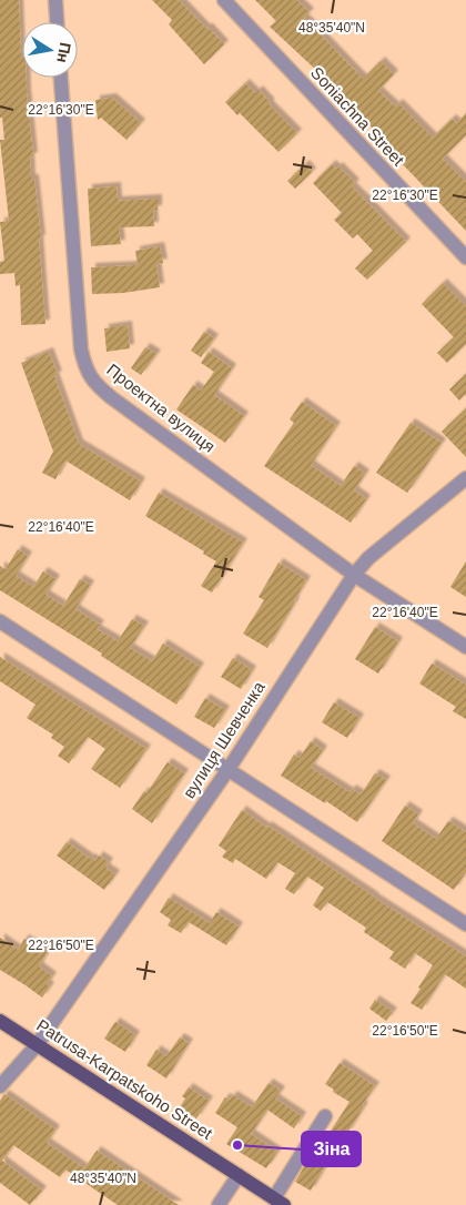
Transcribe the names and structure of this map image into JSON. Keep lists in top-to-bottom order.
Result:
{
  "streets": {
    "main road": ["Patrusa-Karpatskoho Street"],
    "street": ["Soniachna Street", "Проектна вулиця", "вулиця Шевченка"]
  },
  "crossings": [
    ["Проектна вулиця", "вулиця Шевченка"],
    ["вулиця Шевченка", "Patrusa-Karpatskoho Street"]
  ],
  "places": ["Зіна"],
  "north": "right",
  "coordinates": [
    "48°35'40\"N",
    "22°16'30\"E",
    "22°16'40\"E",
    "22°16'50\"E"
  ]
}
